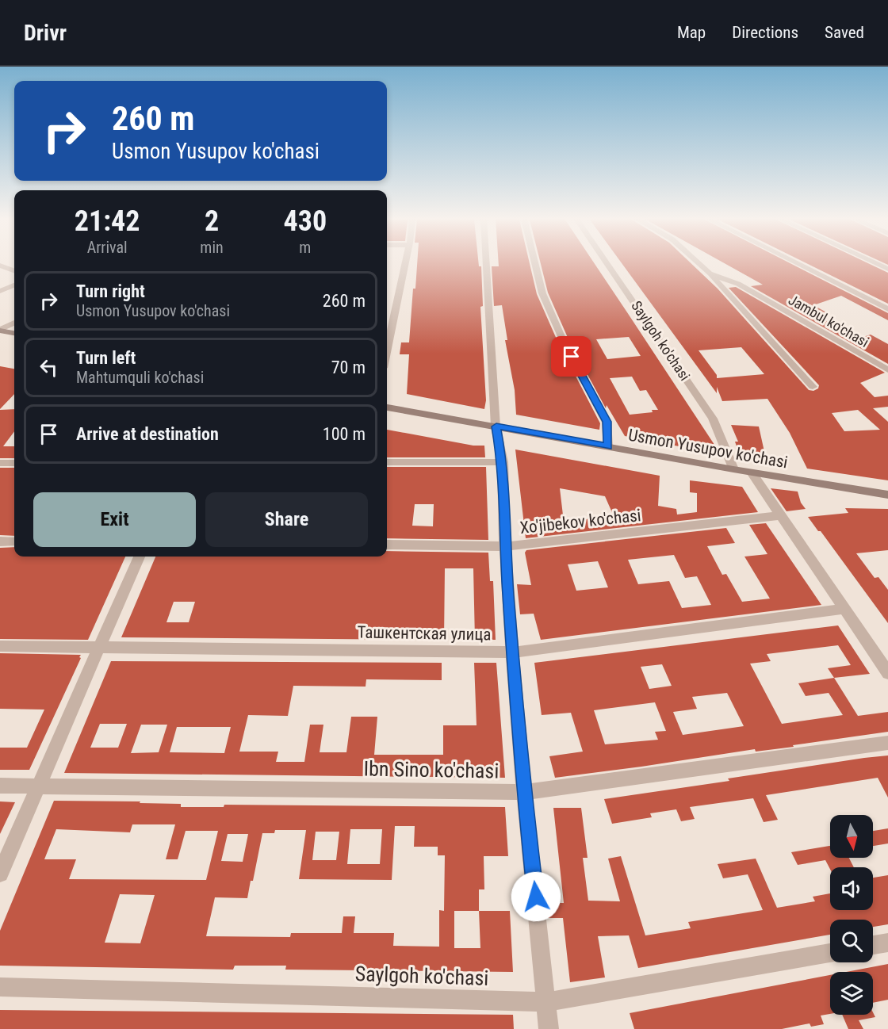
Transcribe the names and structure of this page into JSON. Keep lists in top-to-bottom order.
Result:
{
  "streets": {
    "main road": ["Usmon Yusupov ko'chasi"],
    "street": [
      "Jambul ko'chasi",
      "Saylgoh ko'chasi",
      "Xo'jibekov ko'chasi",
      "Ташкентская улица",
      "Ibn Sino ko'chasi"
    ]
  },
  "crossings": [
    ["Saylgoh ko'chasi", "Usmon Yusupov ko'chasi"]
  ],
  "north": "bottom",
  "page": {
    "header": "Drivr",
    "nav": ["Map", "Directions", "Saved"],
    "turn": ["260 m", "Usmon Yusupov ko'chasi"],
    "eta": [
      "21:42",
      "Arrival",
      "2",
      "min",
      "430",
      "m"
    ],
    "list": [
      {
        "name": "Turn right",
        "note": "Usmon Yusupov ko'chasi",
        "value": "260 m"
      },
      {
        "name": "Turn left",
        "note": "Mahtumquli ko'chasi",
        "value": "70 m"
      },
      {
        "name": "Arrive at destination",
        "value": "100 m"
      }
    ],
    "buttons": ["Exit", "Share"]
  }
}
